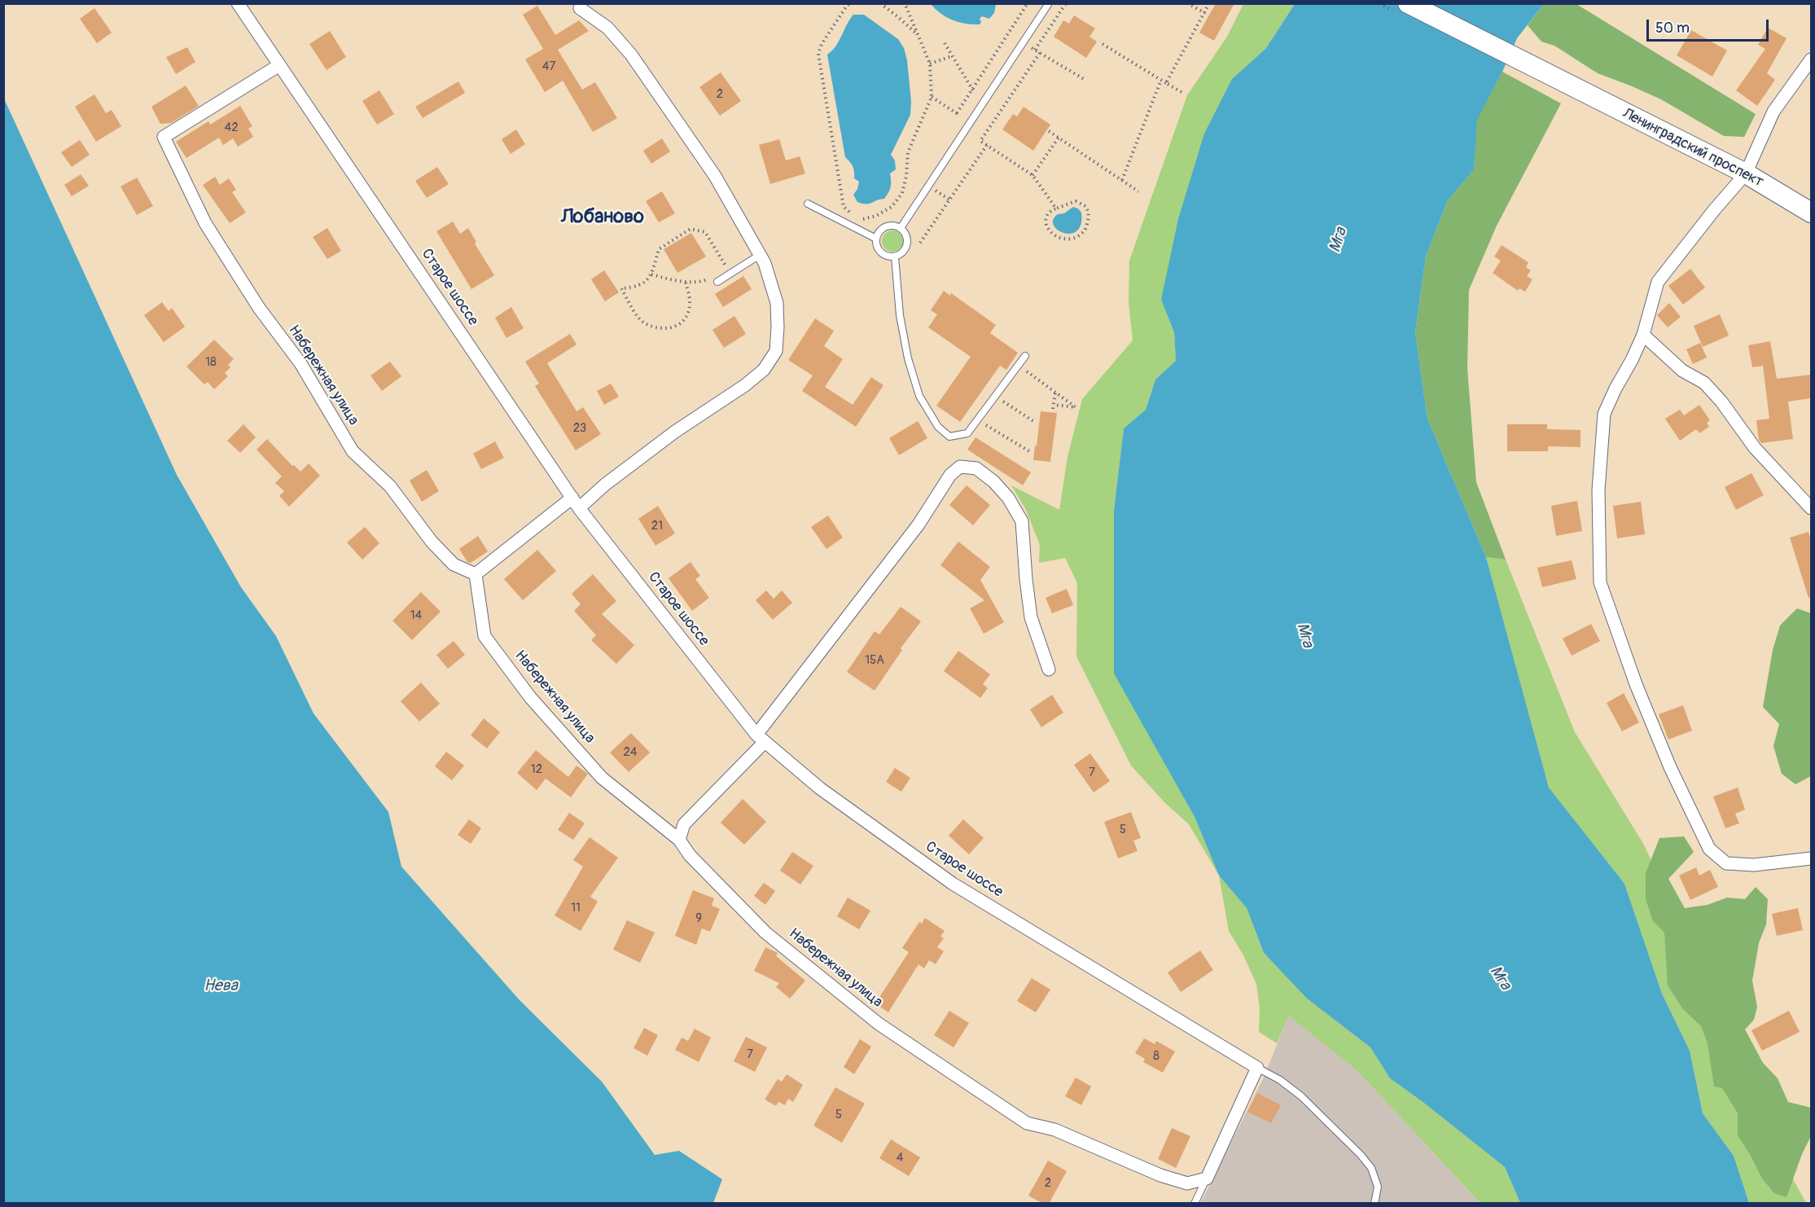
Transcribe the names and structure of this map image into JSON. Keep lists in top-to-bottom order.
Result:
{
  "streets": {
    "main road": ["Ленинградский проспект"],
    "street": ["Старое шоссе", "Набережная улица"]
  },
  "crossings": [
    ["Старое шоссе", "Набережная улица"]
  ],
  "districts": ["Лобаново"],
  "water": ["Мга", "Нева"],
  "house_numbers": [
    "47",
    "2",
    "42",
    "18",
    "23",
    "21",
    "14",
    "15А",
    "24",
    "12",
    "7",
    "5",
    "11",
    "9",
    "7",
    "8",
    "5",
    "4",
    "2"
  ],
  "scale_bar": "50 m"
}
